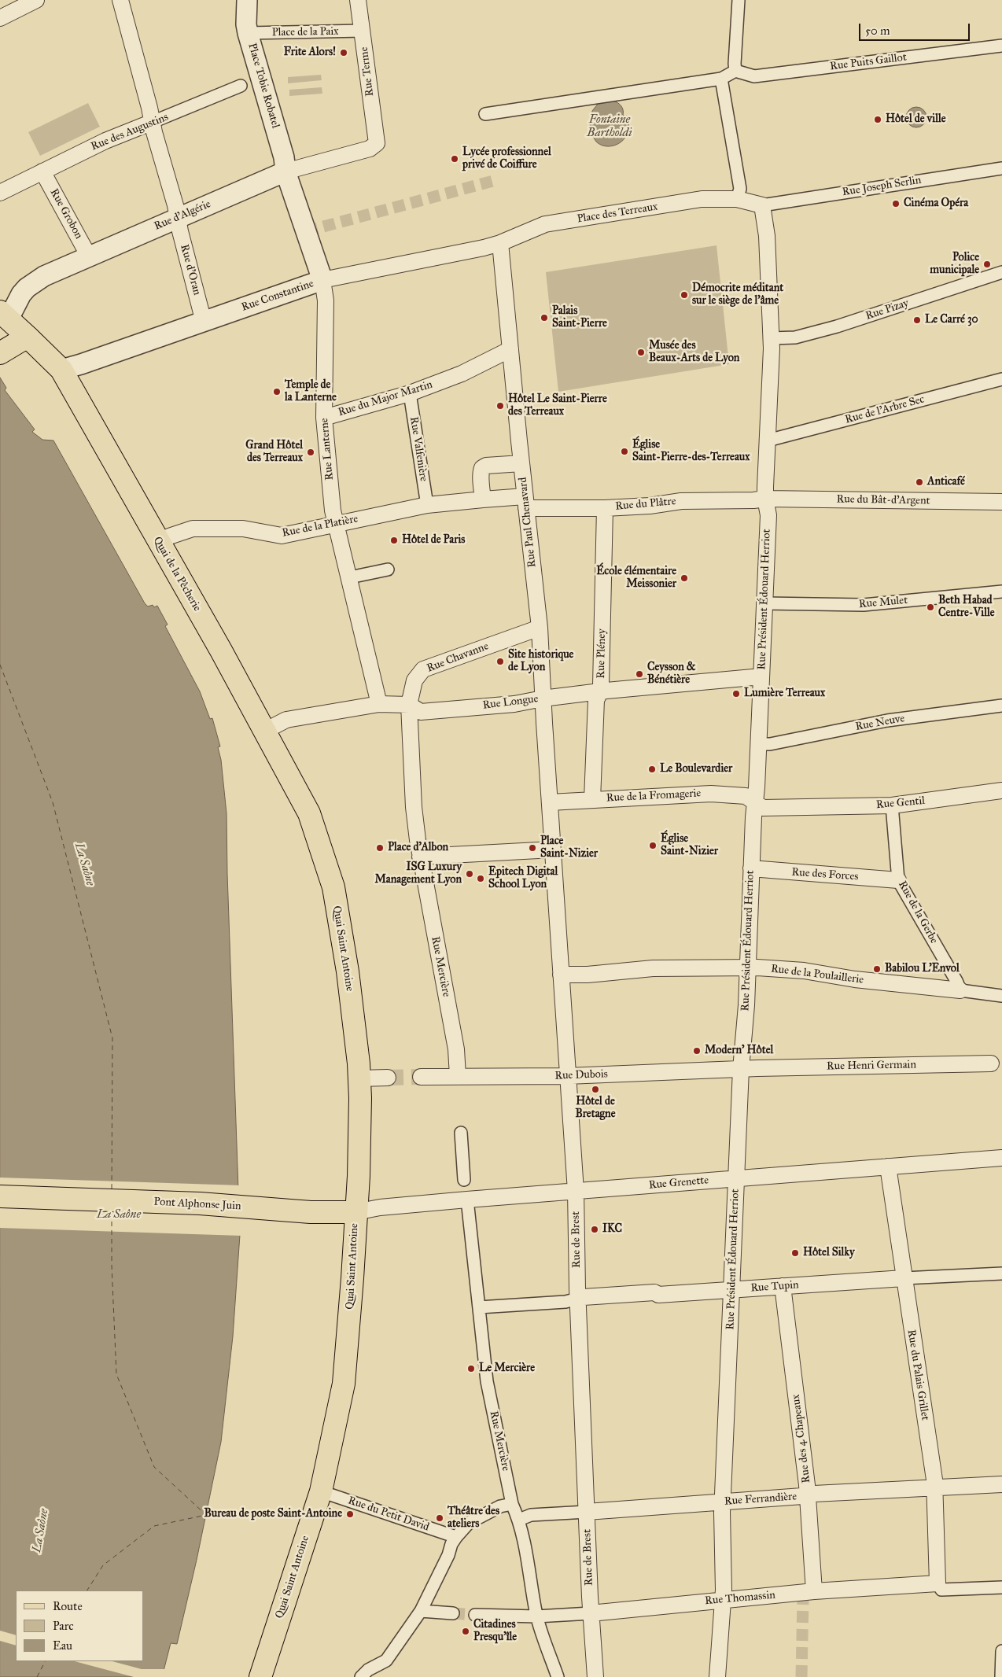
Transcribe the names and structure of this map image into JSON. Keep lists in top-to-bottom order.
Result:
{
  "streets": {
    "main road": ["Quai de la Pêcherie", "Quai Saint Antoine", "Pont Alphonse Juin"],
    "street": [
      "Place de la Paix",
      "Rue Puits Gaillot",
      "Rue Terme",
      "Place Tobie Robatel",
      "Rue des Augustins",
      "Rue Joseph Serlin",
      "Place des Terreaux",
      "Rue Grobon",
      "Rue d'Algérie",
      "Rue d'Oran",
      "Rue Constantine",
      "Rue Pizay",
      "Rue du Major Martin",
      "Rue de l'Arbre Sec",
      "Rue Lanterne",
      "Rue Valfenière",
      "Rue du Bât-d'Argent",
      "Rue du Plâtre",
      "Rue Paul Chenavard",
      "Rue de la Platière",
      "Rue Président Édouard Herriot",
      "Rue Mulet",
      "Rue Pléney",
      "Rue Chavanne",
      "Rue Longue",
      "Rue Neuve",
      "Rue de la Fromagerie",
      "Rue Gentil",
      "Rue des Forces",
      "Rue de la Gerbe",
      "Rue Mercière",
      "Rue de la Poulaillerie",
      "Rue Henri Germain",
      "Rue Dubois",
      "Rue Grenette",
      "Rue de Brest",
      "Rue Tupin",
      "Rue du Palais Grillet",
      "Rue des 4 Chapeaux",
      "Rue Ferrandière",
      "Rue du Petit David",
      "Rue Thomassin"
    ]
  },
  "crossings": [
    ["Place de la Paix", "Rue Terme"],
    ["Place de la Paix", "Place Tobie Robatel"],
    ["Rue Terme", "Rue d'Algérie"],
    ["Place Tobie Robatel", "Rue d'Algérie"],
    ["Place Tobie Robatel", "Rue Lanterne"],
    ["Rue des Augustins", "Rue Grobon"],
    ["Rue des Augustins", "Rue d'Oran"],
    ["Rue Joseph Serlin", "Place des Terreaux"],
    ["Rue Joseph Serlin", "Rue Président Édouard Herriot"],
    ["Place des Terreaux", "Rue Constantine"],
    ["Place des Terreaux", "Rue Paul Chenavard"],
    ["Place des Terreaux", "Rue Président Édouard Herriot"],
    ["Rue Grobon", "Rue d'Algérie"],
    ["Rue d'Algérie", "Rue d'Oran"],
    ["Rue d'Algérie", "Rue Lanterne"],
    ["Rue d'Algérie", "Quai de la Pêcherie"],
    ["Rue d'Oran", "Rue Constantine"],
    ["Rue Constantine", "Rue Lanterne"],
    ["Rue Constantine", "Rue Paul Chenavard"],
    ["Rue Constantine", "Quai de la Pêcherie"],
    ["Rue Pizay", "Rue Président Édouard Herriot"],
    ["Rue du Major Martin", "Rue Lanterne"],
    ["Rue du Major Martin", "Rue Valfenière"],
    ["Rue du Major Martin", "Rue Paul Chenavard"],
    ["Rue de l'Arbre Sec", "Rue Président Édouard Herriot"],
    ["Rue Lanterne", "Rue de la Platière"],
    ["Rue Lanterne", "Rue Longue"],
    ["Rue Valfenière", "Rue de la Platière"],
    ["Rue du Bât-d'Argent", "Rue du Plâtre"],
    ["Rue du Bât-d'Argent", "Rue Président Édouard Herriot"],
    ["Rue du Plâtre", "Rue Paul Chenavard"],
    ["Rue du Plâtre", "Rue de la Platière"],
    ["Rue du Plâtre", "Rue Président Édouard Herriot"],
    ["Rue du Plâtre", "Rue Pléney"],
    ["Rue Paul Chenavard", "Rue Chavanne"],
    ["Rue Paul Chenavard", "Rue Longue"],
    ["Rue Paul Chenavard", "Rue de la Fromagerie"],
    ["Rue Paul Chenavard", "Rue de Brest"],
    ["Rue de la Platière", "Quai de la Pêcherie"],
    ["Quai de la Pêcherie", "Rue Longue"],
    ["Quai de la Pêcherie", "Quai Saint Antoine"],
    ["Rue Président Édouard Herriot", "Rue Mulet"],
    ["Rue Président Édouard Herriot", "Rue Longue"],
    ["Rue Président Édouard Herriot", "Rue Neuve"],
    ["Rue Président Édouard Herriot", "Rue de la Fromagerie"],
    ["Rue Président Édouard Herriot", "Rue des Forces"],
    ["Rue Président Édouard Herriot", "Rue de la Poulaillerie"],
    ["Rue Président Édouard Herriot", "Rue Henri Germain"],
    ["Rue Président Édouard Herriot", "Rue Dubois"],
    ["Rue Président Édouard Herriot", "Rue Grenette"],
    ["Rue Président Édouard Herriot", "Rue Tupin"],
    ["Rue Président Édouard Herriot", "Rue Ferrandière"],
    ["Rue Président Édouard Herriot", "Rue Thomassin"],
    ["Rue Pléney", "Rue Longue"],
    ["Rue Pléney", "Rue de la Fromagerie"],
    ["Rue Chavanne", "Rue Longue"],
    ["Rue Chavanne", "Rue Mercière"],
    ["Rue de la Fromagerie", "Rue Gentil"],
    ["Rue de la Fromagerie", "Rue de Brest"],
    ["Rue Gentil", "Rue de la Gerbe"],
    ["Rue des Forces", "Rue de la Gerbe"],
    ["Rue de la Gerbe", "Rue de la Poulaillerie"],
    ["Quai Saint Antoine", "Rue Grenette"],
    ["Quai Saint Antoine", "Pont Alphonse Juin"],
    ["Quai Saint Antoine", "Rue du Petit David"],
    ["Rue Mercière", "Rue Dubois"],
    ["Rue Mercière", "Rue Grenette"],
    ["Rue Mercière", "Rue Tupin"],
    ["Rue Mercière", "Rue Ferrandière"],
    ["Rue Mercière", "Rue Thomassin"],
    ["Rue de la Poulaillerie", "Rue de Brest"],
    ["Rue Henri Germain", "Rue Dubois"],
    ["Rue Dubois", "Rue de Brest"],
    ["Rue Grenette", "Pont Alphonse Juin"],
    ["Rue Grenette", "Rue de Brest"],
    ["Rue Grenette", "Rue du Palais Grillet"],
    ["Rue de Brest", "Rue Tupin"],
    ["Rue de Brest", "Rue Ferrandière"],
    ["Rue de Brest", "Rue Thomassin"],
    ["Rue Tupin", "Rue du Palais Grillet"],
    ["Rue Tupin", "Rue des 4 Chapeaux"],
    ["Rue du Palais Grillet", "Rue Ferrandière"],
    ["Rue du Palais Grillet", "Rue Thomassin"],
    ["Rue des 4 Chapeaux", "Rue Ferrandière"],
    ["Rue des 4 Chapeaux", "Rue Thomassin"]
  ],
  "water": ["Fontaine Bartholdi", "La Saône"],
  "places": [
    "Frite Alors!",
    "Hôtel de ville",
    "Lycée professionnel privé de Coiffure",
    "Cinéma Opéra",
    "Police municipale",
    "Démocrite méditant sur le siège de l'âme",
    "Palais Saint-Pierre",
    "Le Carré 30",
    "Musée des Beaux-Arts de Lyon",
    "Temple de la Lanterne",
    "Hôtel Le Saint-Pierre des Terreaux",
    "Église Saint-Pierre-des-Terreaux",
    "Grand Hôtel des Terreaux",
    "Anticafé",
    "Hôtel de Paris",
    "École élémentaire Meissonier",
    "Beth Habad Centre-Ville",
    "Site historique de Lyon",
    "Ceysson & Bénétière",
    "Lumière Terreaux",
    "Le Boulevardier",
    "Église Saint-Nizier",
    "Place d'Albon",
    "Place Saint-Nizier",
    "ISG Luxury Management Lyon",
    "Epitech Digital School Lyon",
    "Babilou L'Envol",
    "Modern' Hôtel",
    "Hôtel de Bretagne",
    "IKC",
    "Hôtel Silky",
    "Le Mercière",
    "Bureau de poste Saint-Antoine",
    "Théâtre des ateliers",
    "Citadines Presqu'île"
  ],
  "legend": ["Route", "Parc", "Eau"],
  "scale_bar": "50 m"
}
